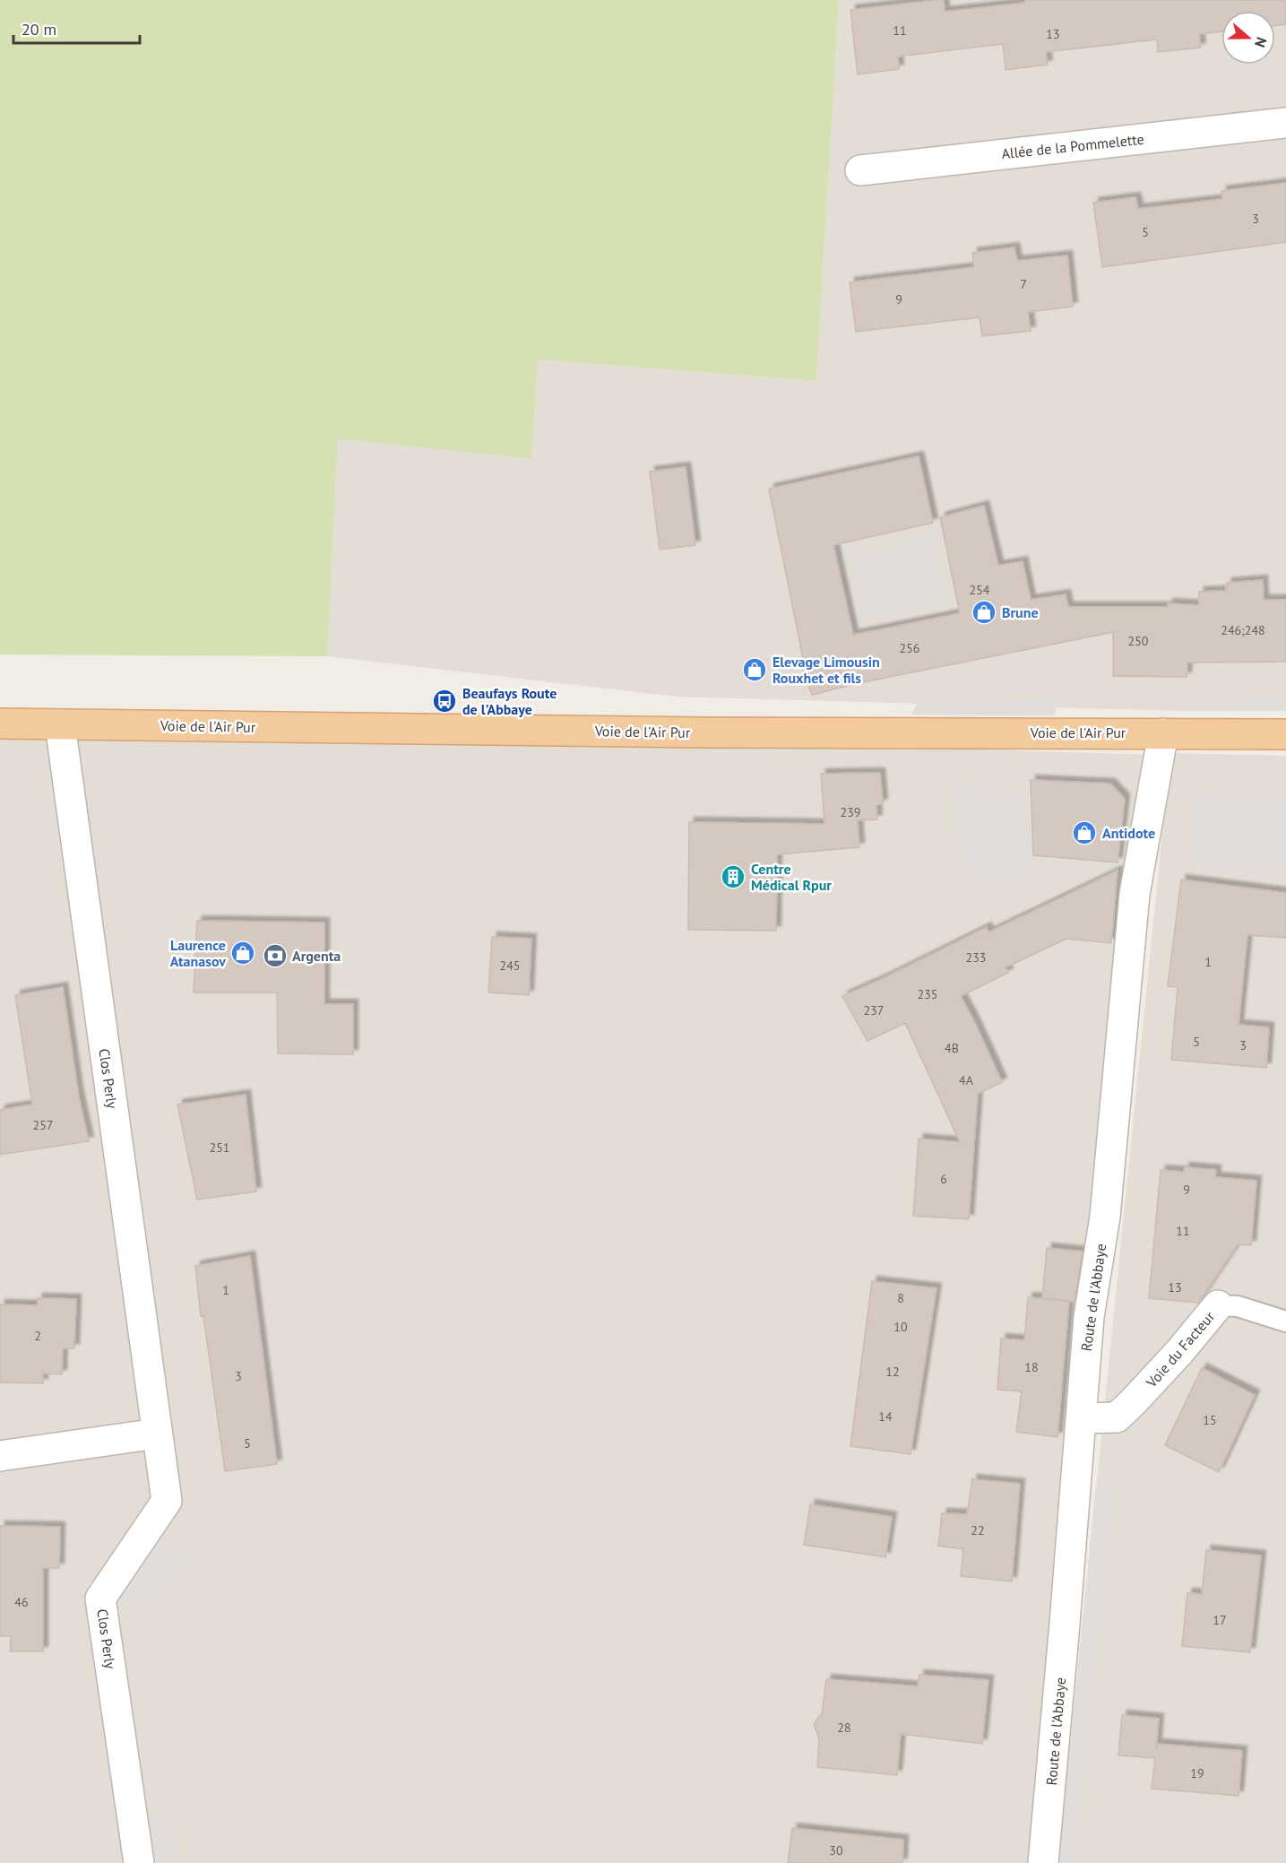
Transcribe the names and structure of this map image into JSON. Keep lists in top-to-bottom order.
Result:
{
  "streets": {
    "main road": ["Voie de l'Air Pur"],
    "street": [
      "Allée de la Pommelette",
      "Clos Perly",
      "Route de l'Abbaye",
      "Voie du Facteur"
    ]
  },
  "crossings": [
    ["Voie de l'Air Pur", "Clos Perly"],
    ["Voie de l'Air Pur", "Route de l'Abbaye"],
    ["Route de l'Abbaye", "Voie du Facteur"]
  ],
  "places": {
    "shop": [
      "Brune",
      "Elevage Limousin Rouxhet et fils",
      "Antidote",
      "Laurence Atanasov"
    ],
    "bus stop": ["Beaufays Route de l'Abbaye"],
    "building": ["Centre Médical Rpur"],
    "bank": ["Argenta"]
  },
  "house_numbers": [
    "11",
    "13",
    "3",
    "5",
    "7",
    "9",
    "254",
    "246;248",
    "250",
    "256",
    "239",
    "233",
    "1",
    "245",
    "235",
    "237",
    "5",
    "3",
    "4B",
    "4A",
    "257",
    "251",
    "6",
    "9",
    "11",
    "13",
    "1",
    "8",
    "10",
    "2",
    "18",
    "12",
    "3",
    "14",
    "15",
    "5",
    "22",
    "46",
    "17",
    "28",
    "19",
    "30"
  ],
  "scale_bar": "20 m",
  "north": "right"
}
